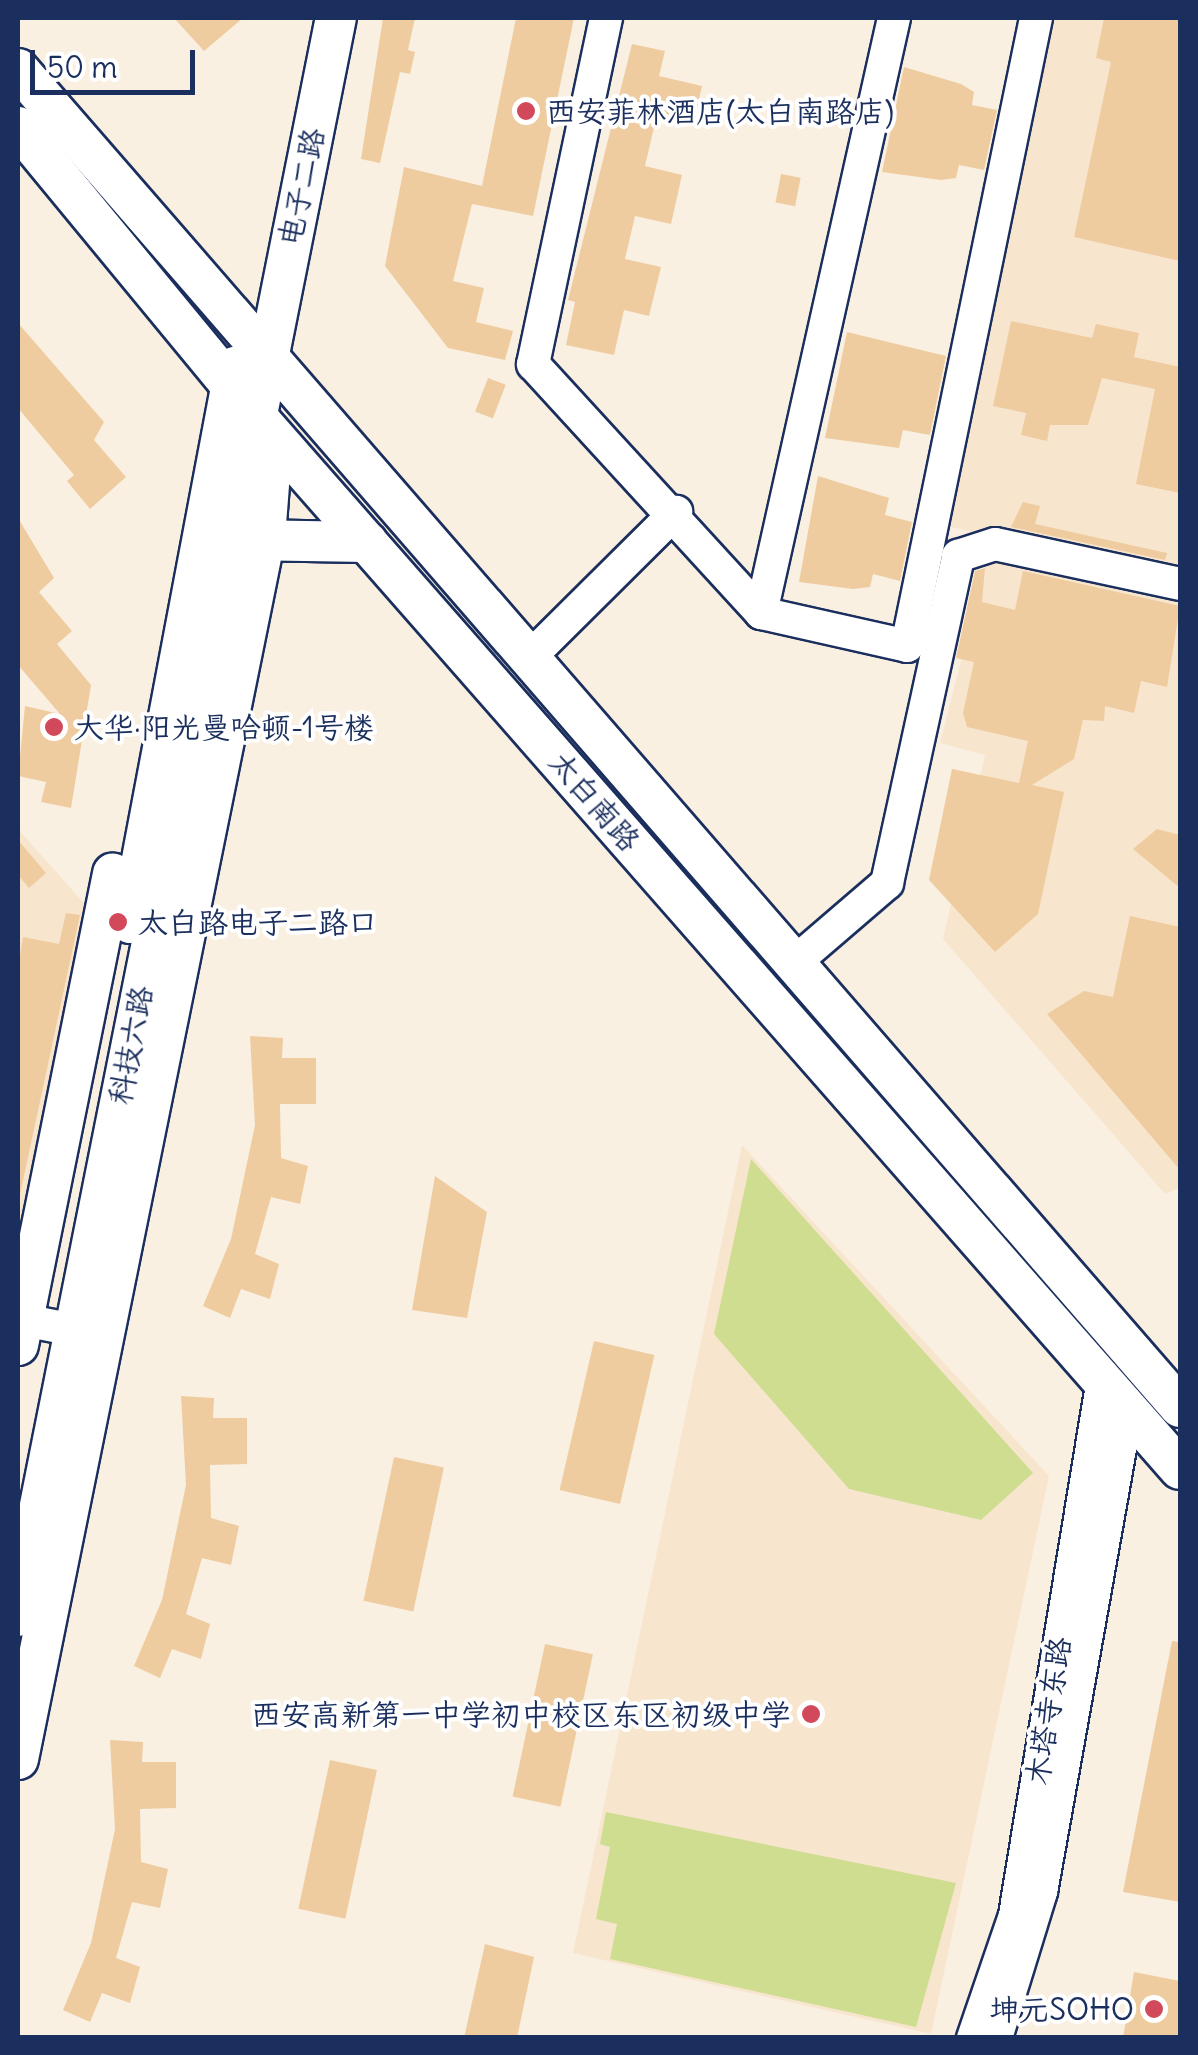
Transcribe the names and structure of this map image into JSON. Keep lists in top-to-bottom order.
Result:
{
  "streets": {
    "main road": ["电子二路", "太白南路", "科技六路"],
    "street": ["木塔寺东路"]
  },
  "crossings": [
    ["电子二路", "太白南路"],
    ["电子二路", "科技六路"],
    ["太白南路", "科技六路"],
    ["太白南路", "木塔寺东路"]
  ],
  "places": [
    "西安菲林酒店(太白南路店)",
    "大华·阳光曼哈顿-1号楼",
    "太白路电子二路口",
    "西安高新第一中学初中校区东区初级中学",
    "坤元SOHO"
  ],
  "scale_bar": "50 m"
}
